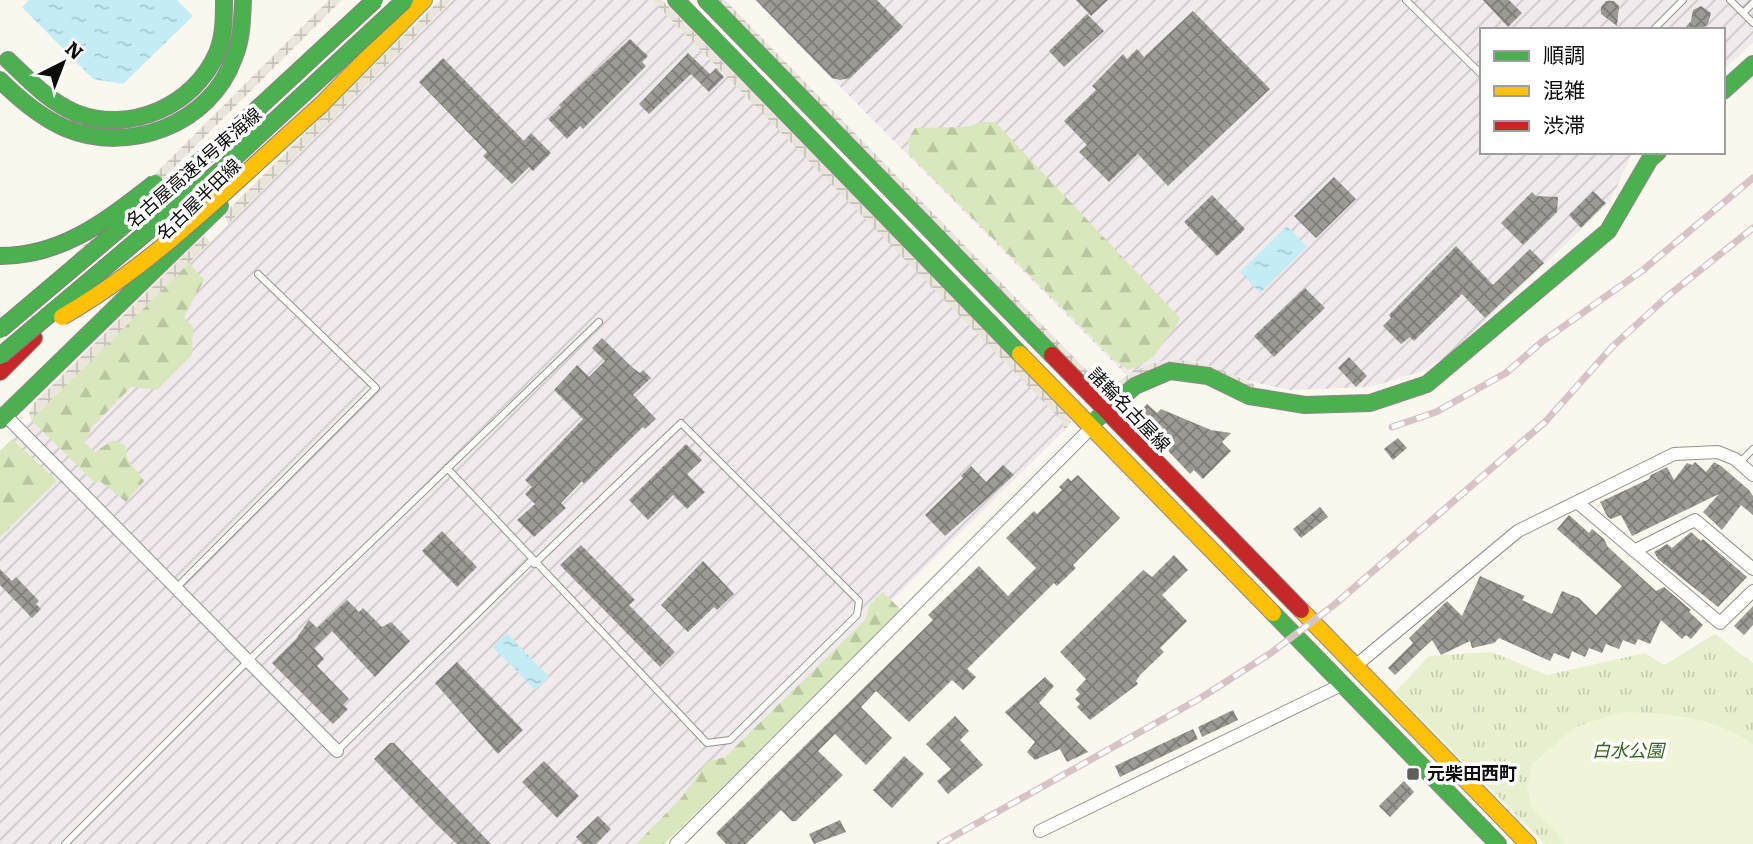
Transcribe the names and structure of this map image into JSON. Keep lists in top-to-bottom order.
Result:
{
  "streets": {
    "main road": ["名古屋高速4号東海線", "名古屋半田線", "諸輪名古屋線"]
  },
  "crossings": [
    ["名古屋高速4号東海線", "名古屋半田線"]
  ],
  "parks": ["白水公園"],
  "places": {
    "transit": ["元柴田西町"]
  },
  "legend": ["順調", "混雑", "渋滞"],
  "north": "top right"
}
